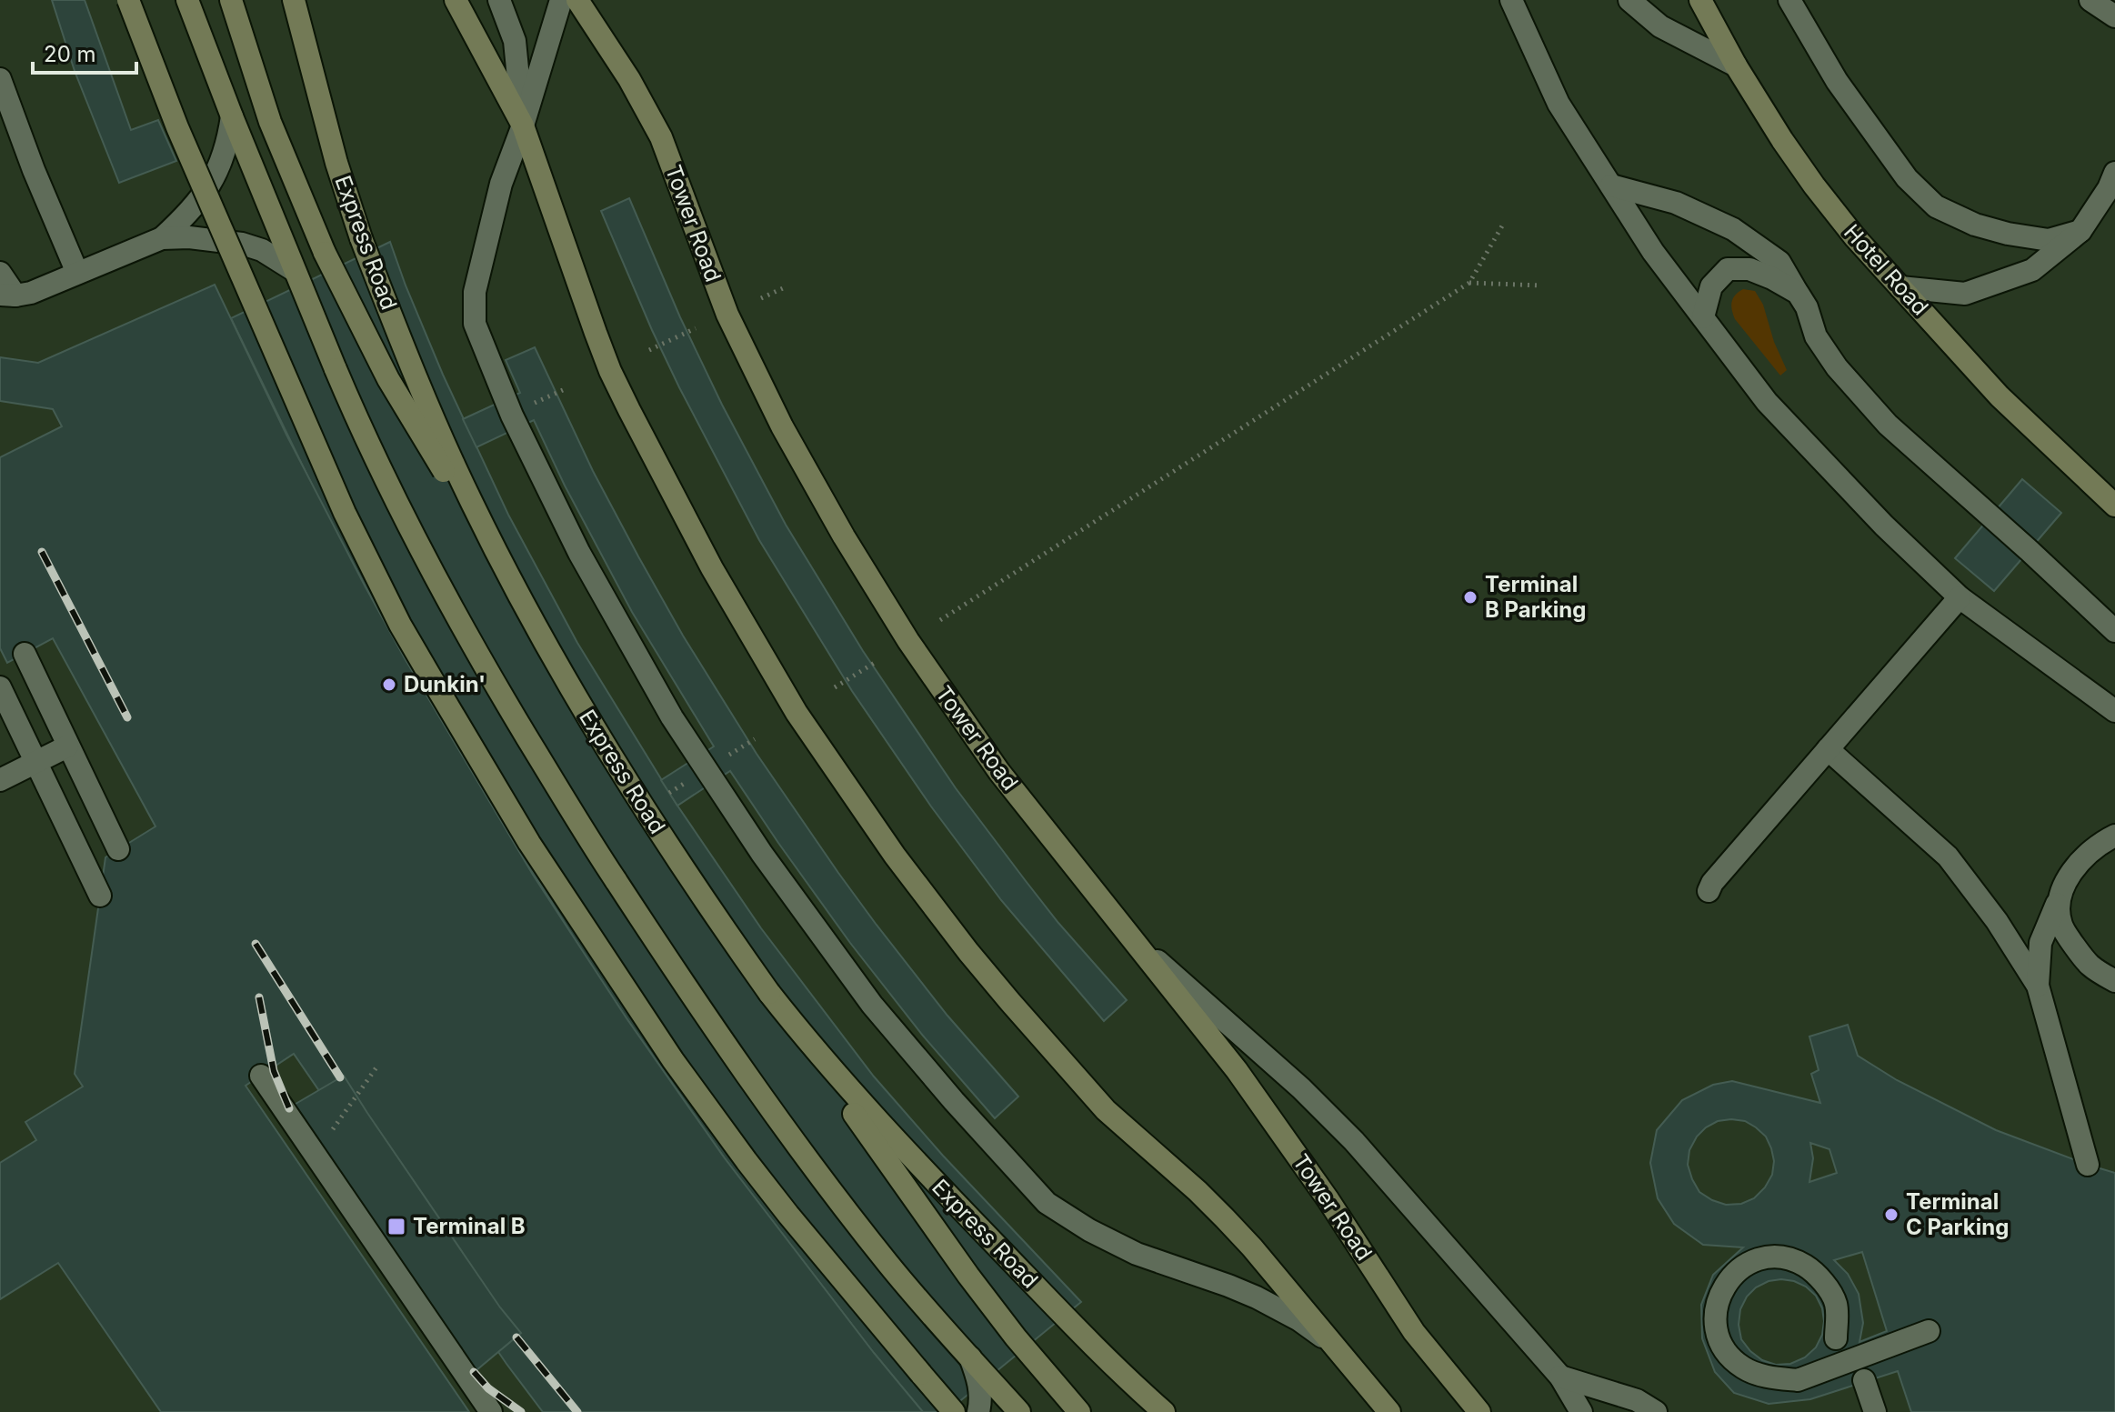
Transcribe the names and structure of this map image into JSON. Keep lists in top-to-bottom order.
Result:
{
  "streets": {
    "street": ["Tower Road", "Express Road", "Hotel Road"]
  },
  "places": {
    "other": ["Terminal B Parking", "Dunkin'", "Terminal C Parking"],
    "transit": ["Terminal B"]
  },
  "scale_bar": "20 m"
}
